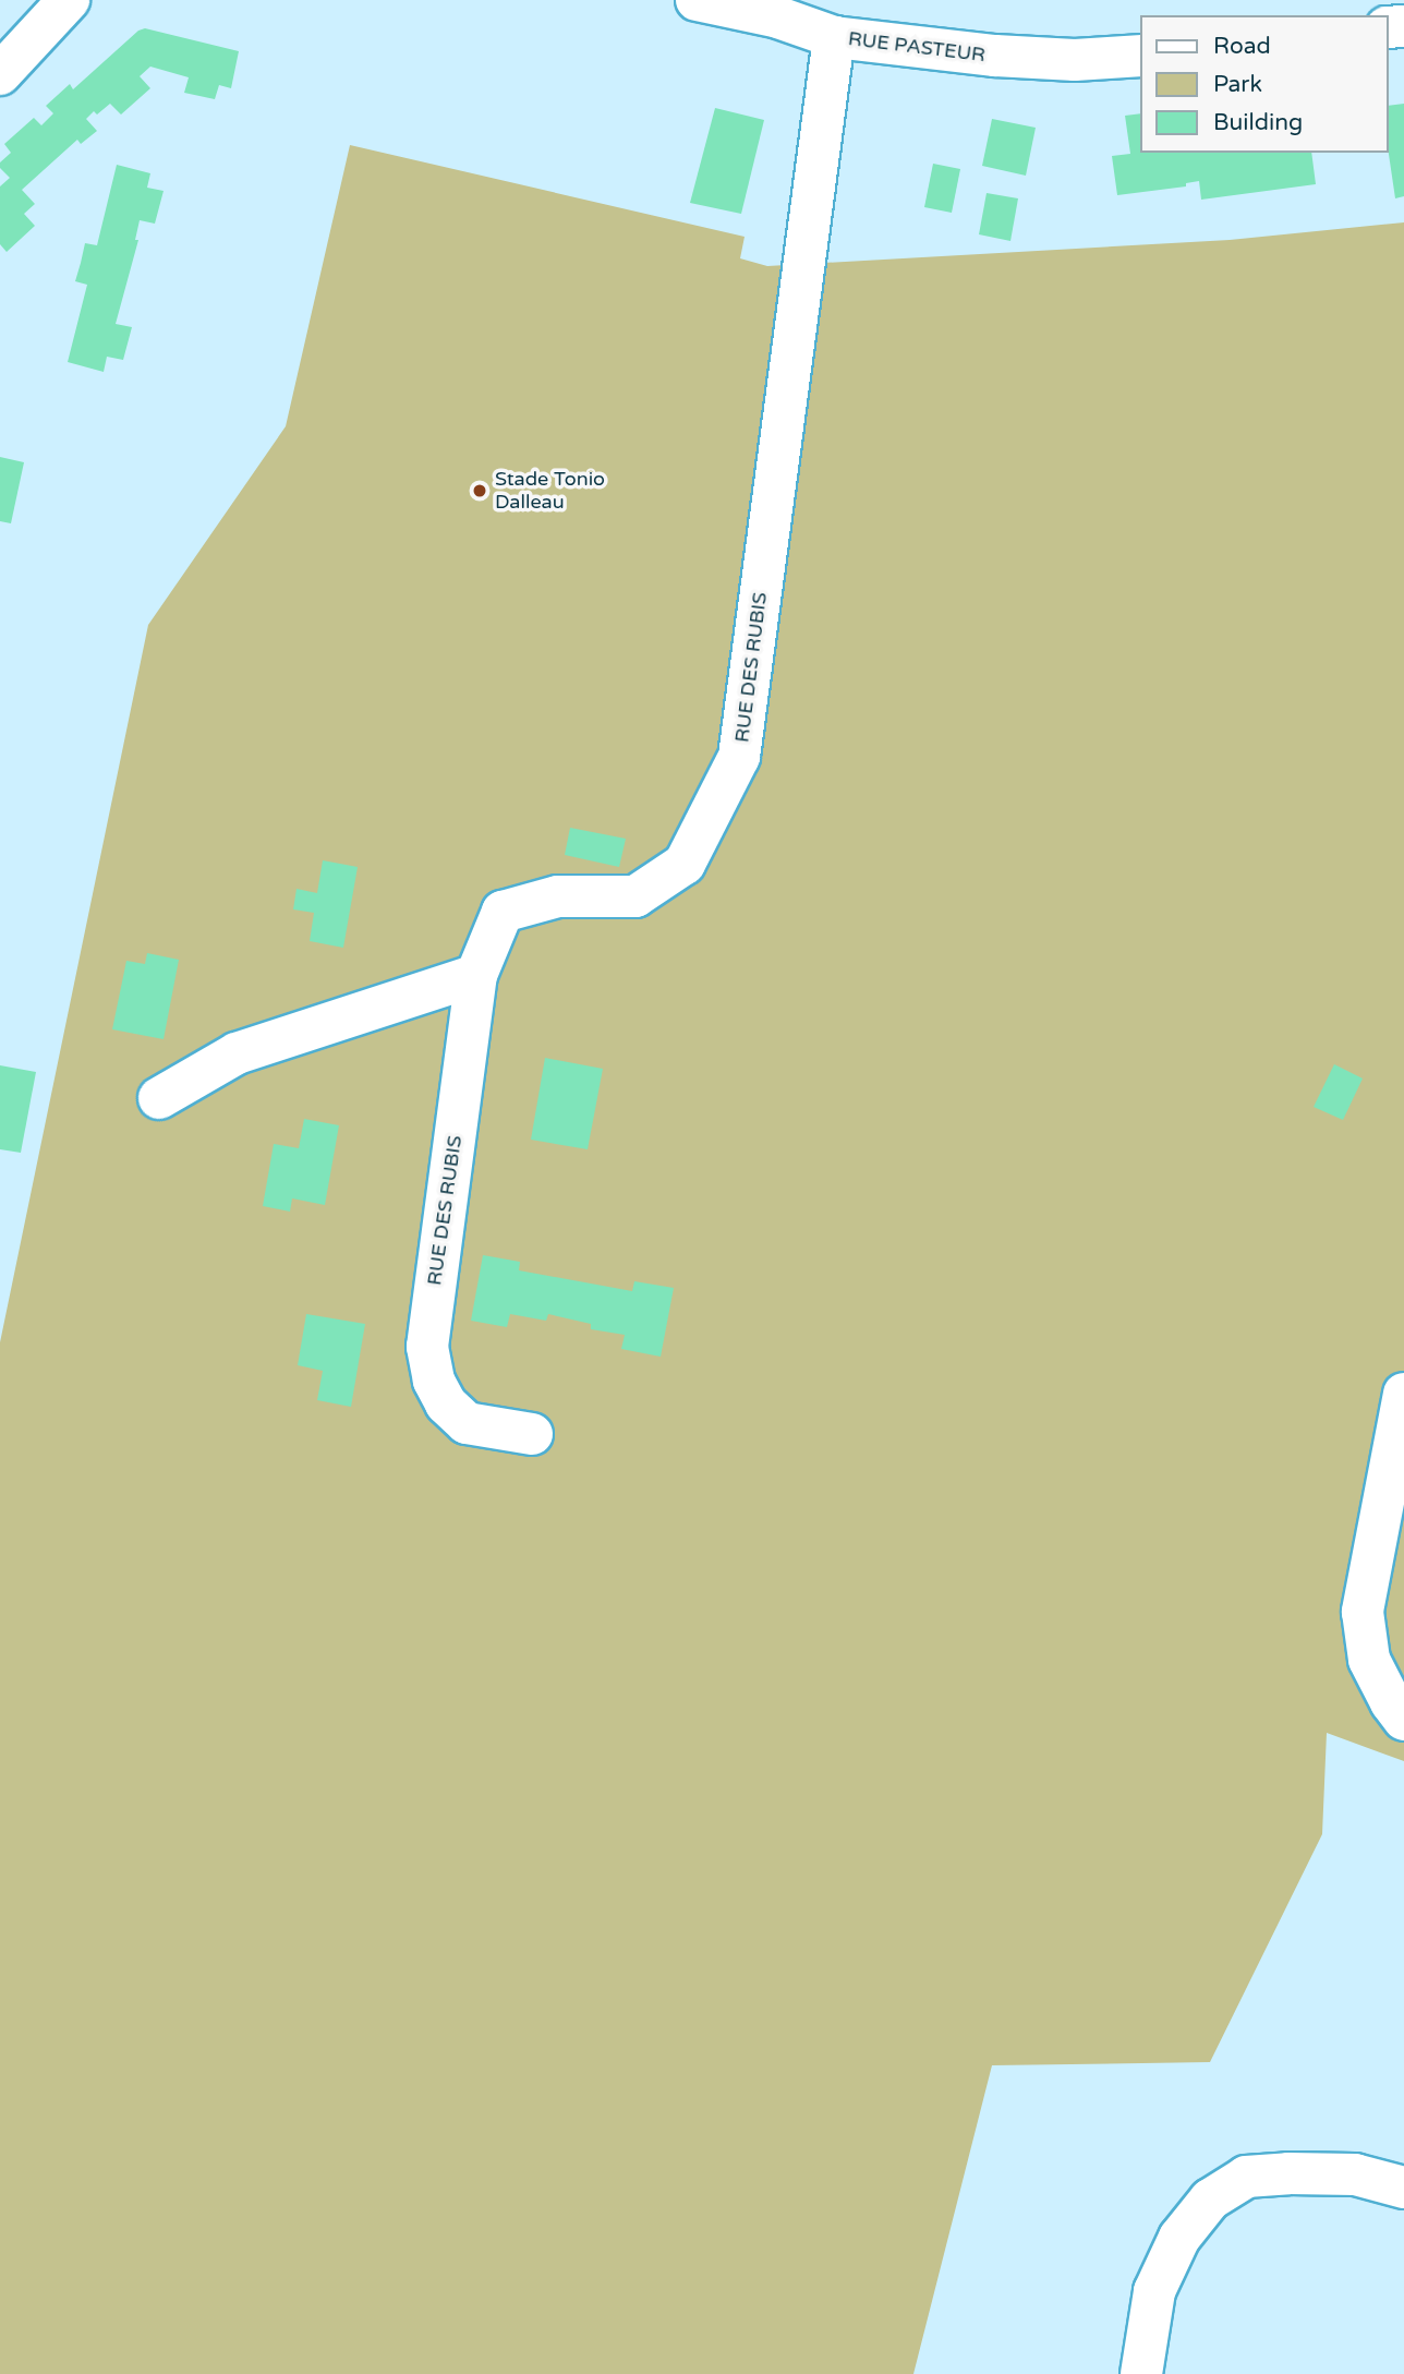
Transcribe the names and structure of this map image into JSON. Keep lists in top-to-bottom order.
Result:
{
  "streets": {
    "street": ["RUE PASTEUR", "RUE DES RUBIS"]
  },
  "crossings": [
    ["RUE PASTEUR", "RUE DES RUBIS"]
  ],
  "places": ["Stade Tonio Dalleau"],
  "legend": ["Road", "Park", "Building"]
}
